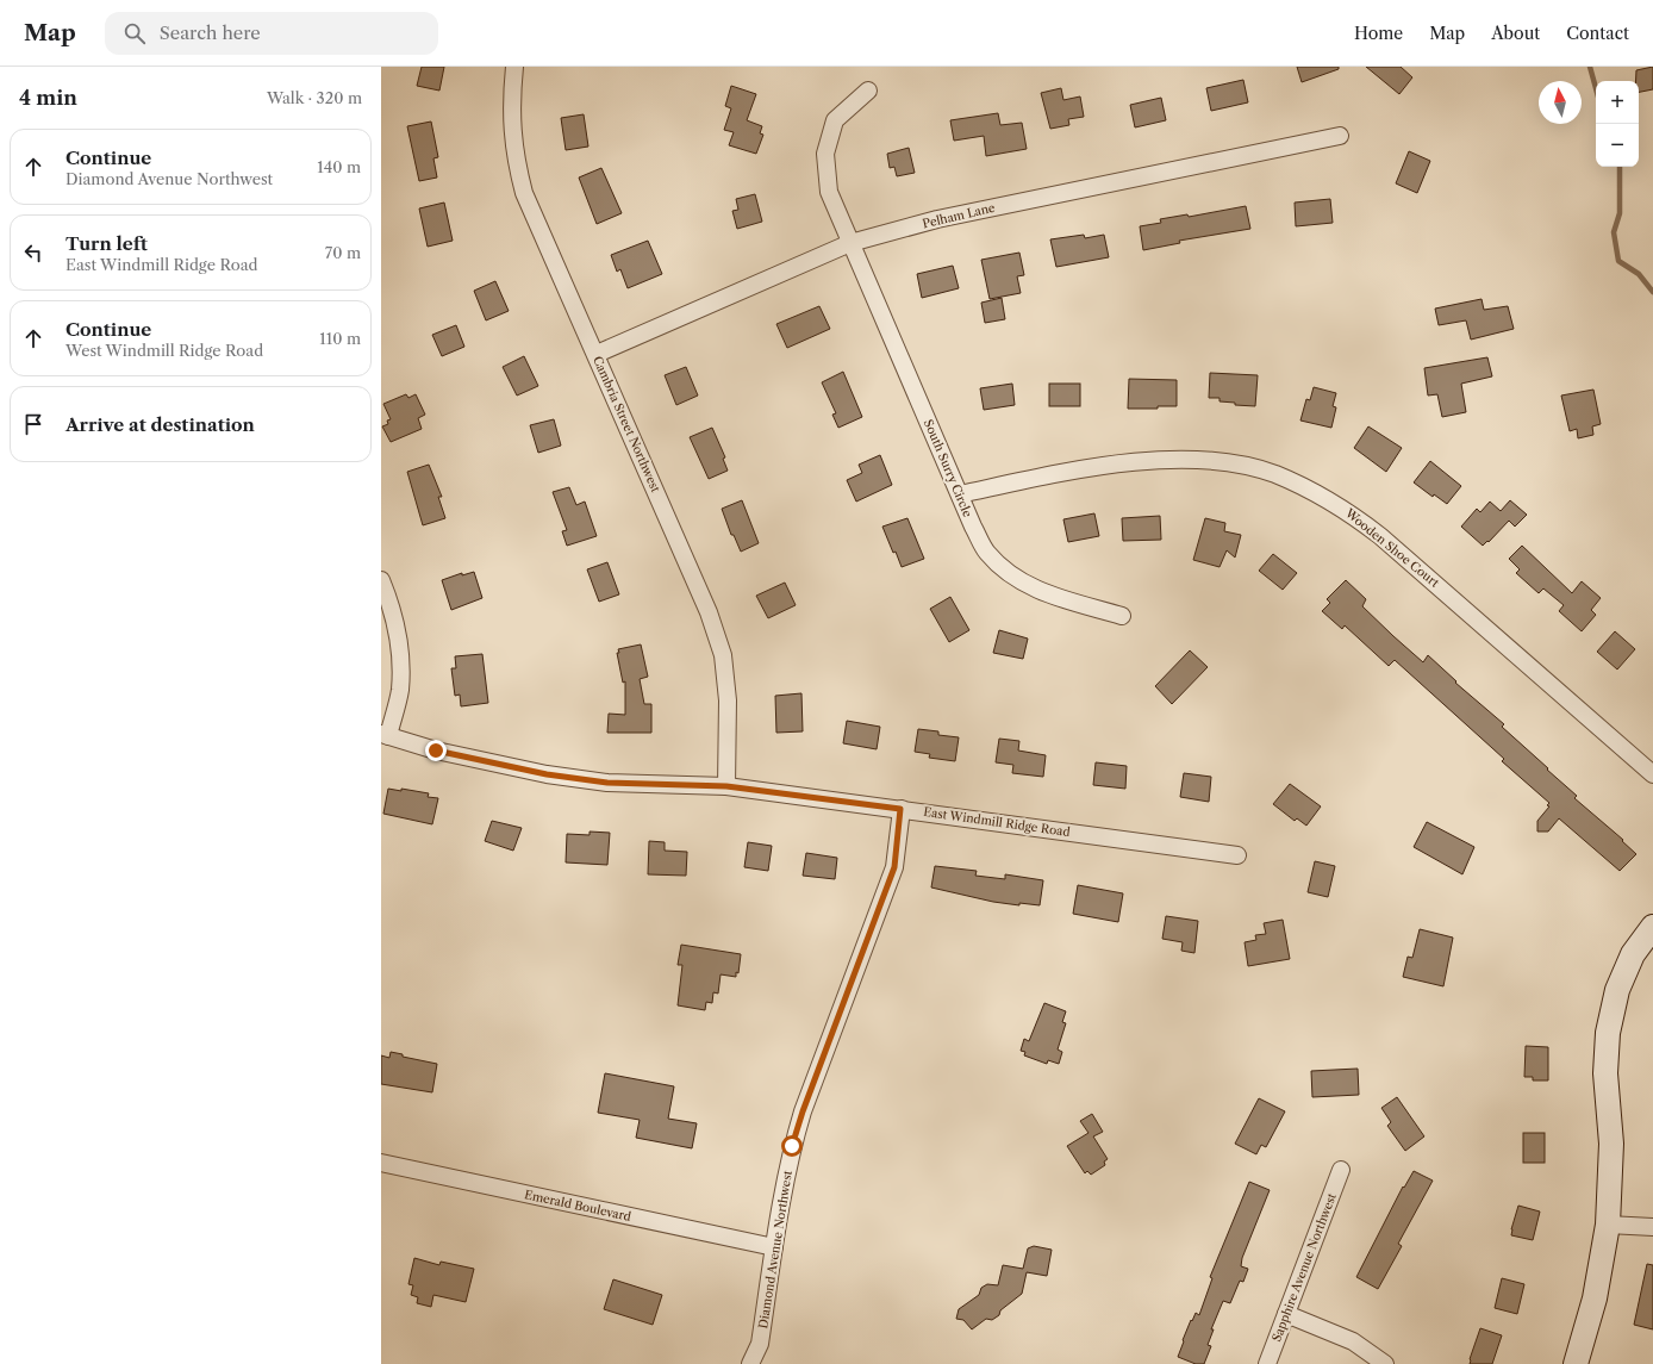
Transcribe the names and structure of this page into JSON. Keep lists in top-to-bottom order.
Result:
{
  "streets": {
    "street": [
      "Pelham Lane",
      "Cambria Street Northwest",
      "South Surry Circle",
      "Wooden Shoe Court",
      "East Windmill Ridge Road",
      "Emerald Boulevard",
      "Diamond Avenue Northwest",
      "Sapphire Avenue Northwest"
    ]
  },
  "crossings": [
    ["Pelham Lane", "Cambria Street Northwest"],
    ["Pelham Lane", "South Surry Circle"],
    ["Cambria Street Northwest", "East Windmill Ridge Road"],
    ["South Surry Circle", "Wooden Shoe Court"],
    ["East Windmill Ridge Road", "Diamond Avenue Northwest"],
    ["Emerald Boulevard", "Diamond Avenue Northwest"]
  ],
  "north": "top",
  "page": {
    "header": "Map",
    "search": "Search here",
    "nav": [
      "Home",
      "Map",
      "About",
      "Contact"
    ],
    "heading": ["4 min", "Walk · 320 m"],
    "map_buttons": ["+", "−"],
    "list": [
      ["Continue", "Diamond Avenue Northwest", "140 m"],
      ["Turn left", "East Windmill Ridge Road", "70 m"],
      ["Continue", "West Windmill Ridge Road", "110 m"],
      "Arrive at destination"
    ]
  }
}
